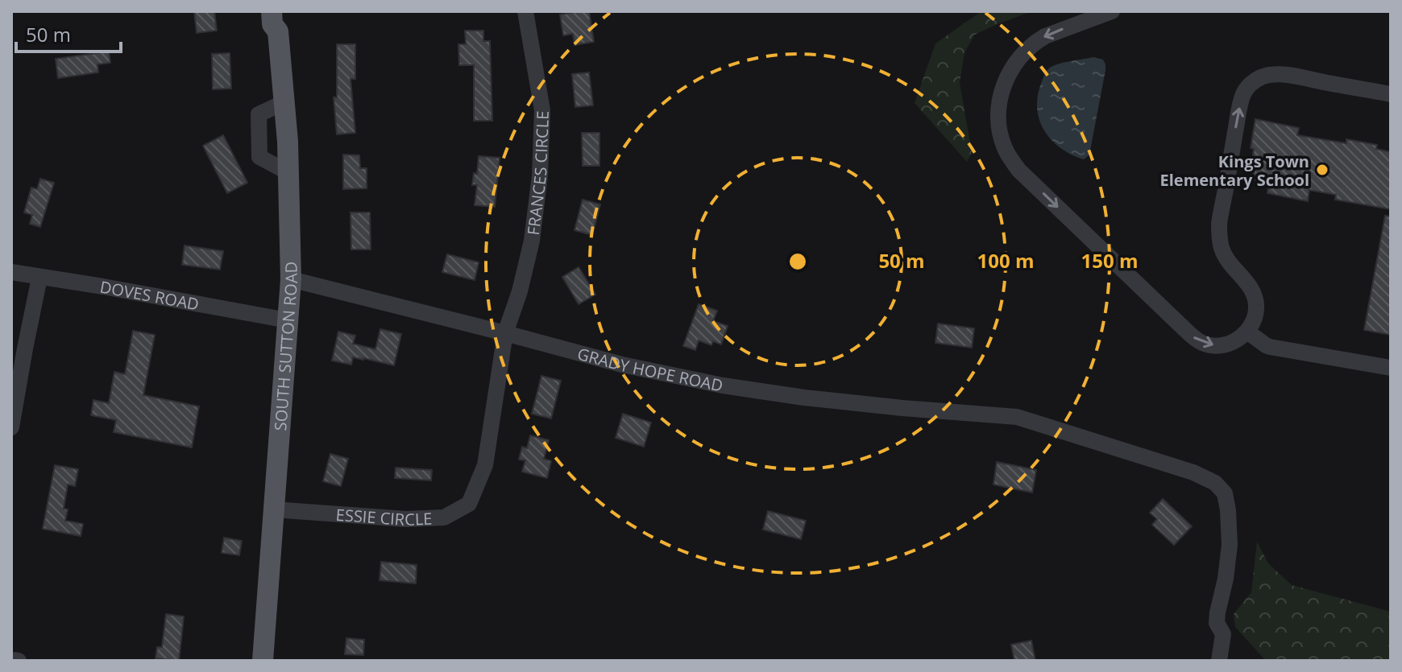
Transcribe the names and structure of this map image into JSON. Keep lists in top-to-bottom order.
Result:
{
  "streets": {
    "main road": ["SOUTH SUTTON ROAD"],
    "street": [
      "FRANCES CIRCLE",
      "DOVES ROAD",
      "GRADY HOPE ROAD",
      "ESSIE CIRCLE"
    ]
  },
  "crossings": [
    ["FRANCES CIRCLE", "GRADY HOPE ROAD"],
    ["FRANCES CIRCLE", "ESSIE CIRCLE"],
    ["DOVES ROAD", "SOUTH SUTTON ROAD"],
    ["SOUTH SUTTON ROAD", "GRADY HOPE ROAD"],
    ["SOUTH SUTTON ROAD", "ESSIE CIRCLE"],
    ["GRADY HOPE ROAD", "ESSIE CIRCLE"]
  ],
  "places": ["Kings Town Elementary School"],
  "scale_bar": "50 m",
  "rings": ["50 m", "100 m", "150 m"]
}
